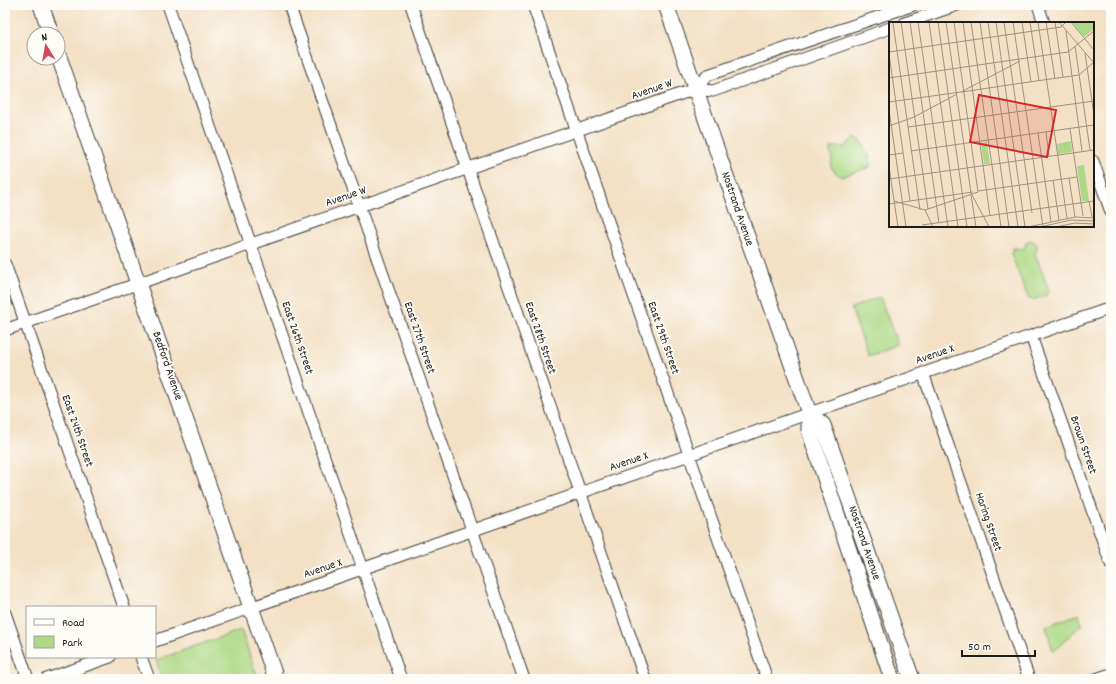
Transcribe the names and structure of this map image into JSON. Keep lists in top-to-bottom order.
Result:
{
  "streets": {
    "main road": ["Nostrand Avenue", "Bedford Avenue"],
    "street": [
      "Avenue W",
      "East 26th Street",
      "East 27th Street",
      "East 28th Street",
      "East 29th Street",
      "Avenue X",
      "East 24th Street",
      "Brown Street",
      "Haring Street"
    ]
  },
  "crossings": [
    ["Avenue W", "Nostrand Avenue"],
    ["Avenue W", "East 26th Street"],
    ["Avenue W", "East 27th Street"],
    ["Avenue W", "East 28th Street"],
    ["Avenue W", "East 29th Street"],
    ["Avenue W", "Bedford Avenue"],
    ["Avenue W", "East 24th Street"],
    ["Nostrand Avenue", "Avenue X"],
    ["East 26th Street", "Avenue X"],
    ["East 27th Street", "Avenue X"],
    ["East 28th Street", "Avenue X"],
    ["East 29th Street", "Avenue X"],
    ["Avenue X", "Bedford Avenue"],
    ["Avenue X", "Brown Street"],
    ["Avenue X", "Haring Street"]
  ],
  "legend": ["Road", "Park"],
  "scale_bar": "50 m",
  "north": "top"
}
